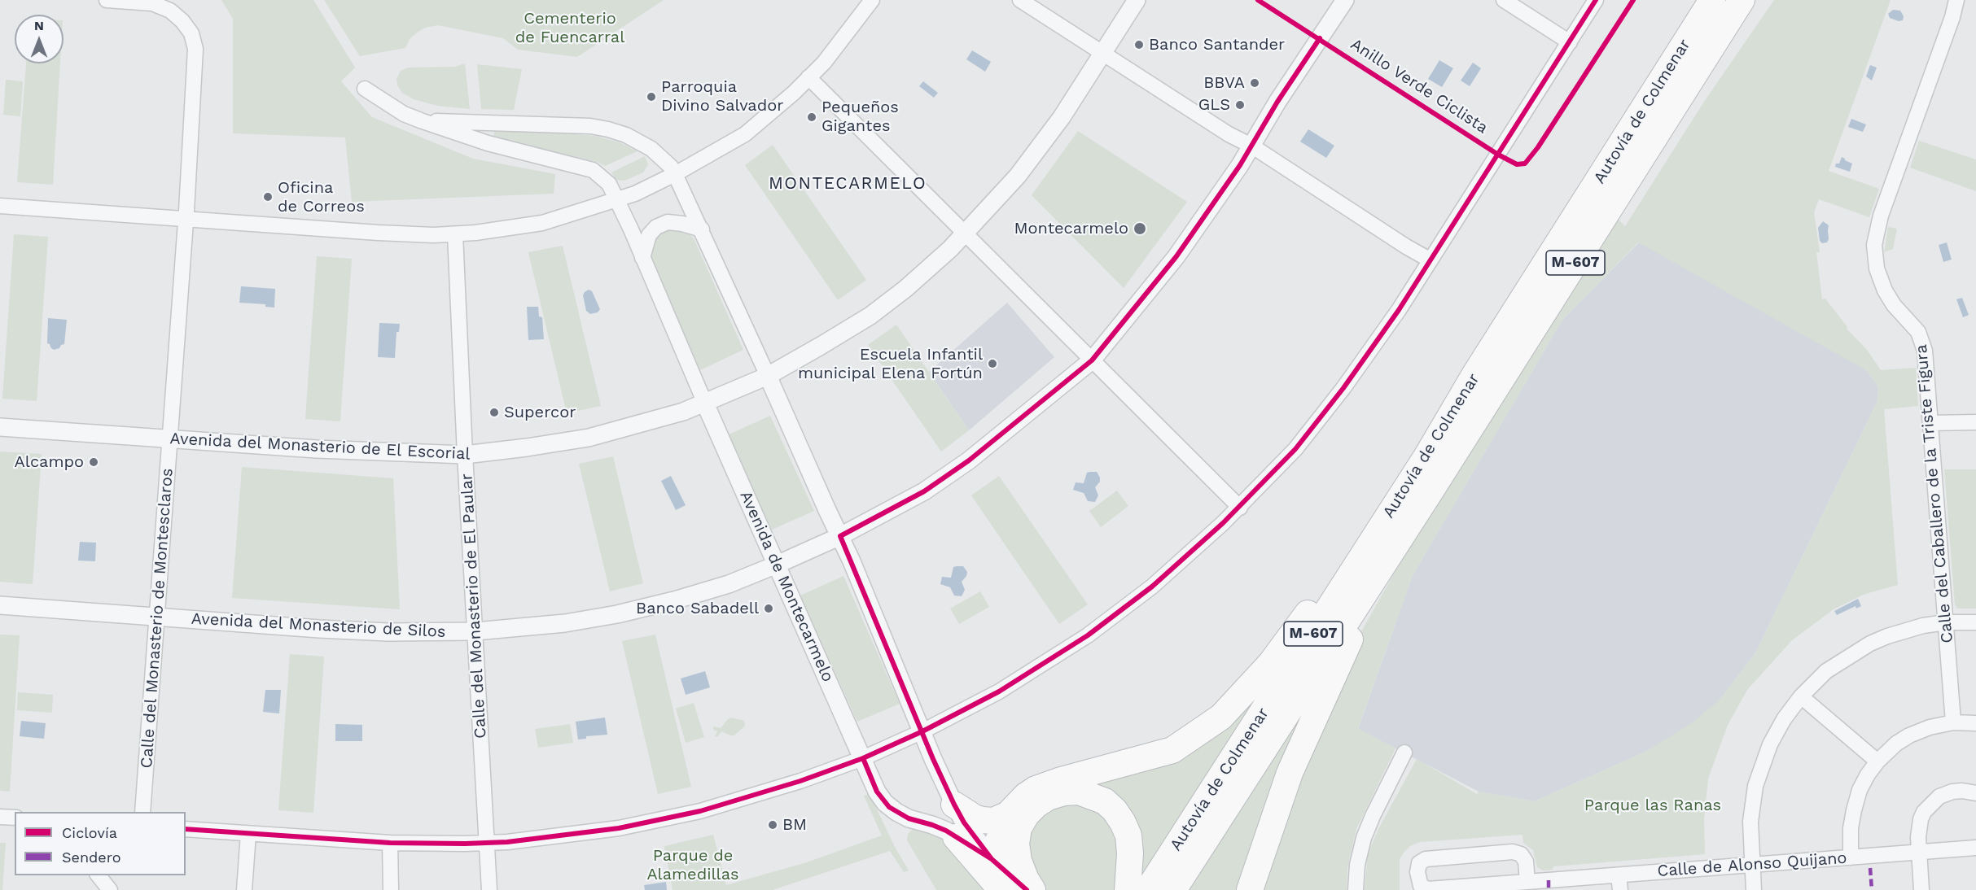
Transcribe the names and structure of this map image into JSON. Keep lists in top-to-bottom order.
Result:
{
  "streets": {
    "highway": ["Autovía de Colmenar", "M-607"],
    "street": [
      "Avenida del Monasterio de El Escorial",
      "Calle del Caballero de la Triste Figura",
      "Avenida de Montecarmelo",
      "Calle del Monasterio de El Paular",
      "Calle del Monasterio de Montesclaros",
      "Avenida del Monasterio de Silos",
      "Calle de Alonso Quijano"
    ],
    "cycle path": ["Anillo Verde Ciclista"]
  },
  "crossings": [
    ["Avenida del Monasterio de El Escorial", "Avenida de Montecarmelo"],
    ["Avenida del Monasterio de El Escorial", "Calle del Monasterio de El Paular"],
    ["Avenida del Monasterio de El Escorial", "Calle del Monasterio de Montesclaros"],
    ["Avenida de Montecarmelo", "Avenida del Monasterio de Silos"],
    ["Calle del Monasterio de El Paular", "Avenida del Monasterio de Silos"],
    ["Calle del Monasterio de Montesclaros", "Avenida del Monasterio de Silos"]
  ],
  "districts": ["MONTECARMELO"],
  "parks": ["Cementerio de Fuencarral", "Parque las Ranas", "Parque de Alamedillas"],
  "places": [
    "Banco Santander",
    "BBVA",
    "Parroquia Divino Salvador",
    "GLS",
    "Pequeños Gigantes",
    "Oficina de Correos",
    "Montecarmelo",
    "Escuela Infantil municipal Elena Fortún",
    "Supercor",
    "Alcampo",
    "Banco Sabadell",
    "BM"
  ],
  "legend": ["Ciclovía", "Sendero"],
  "north": "top"
}
